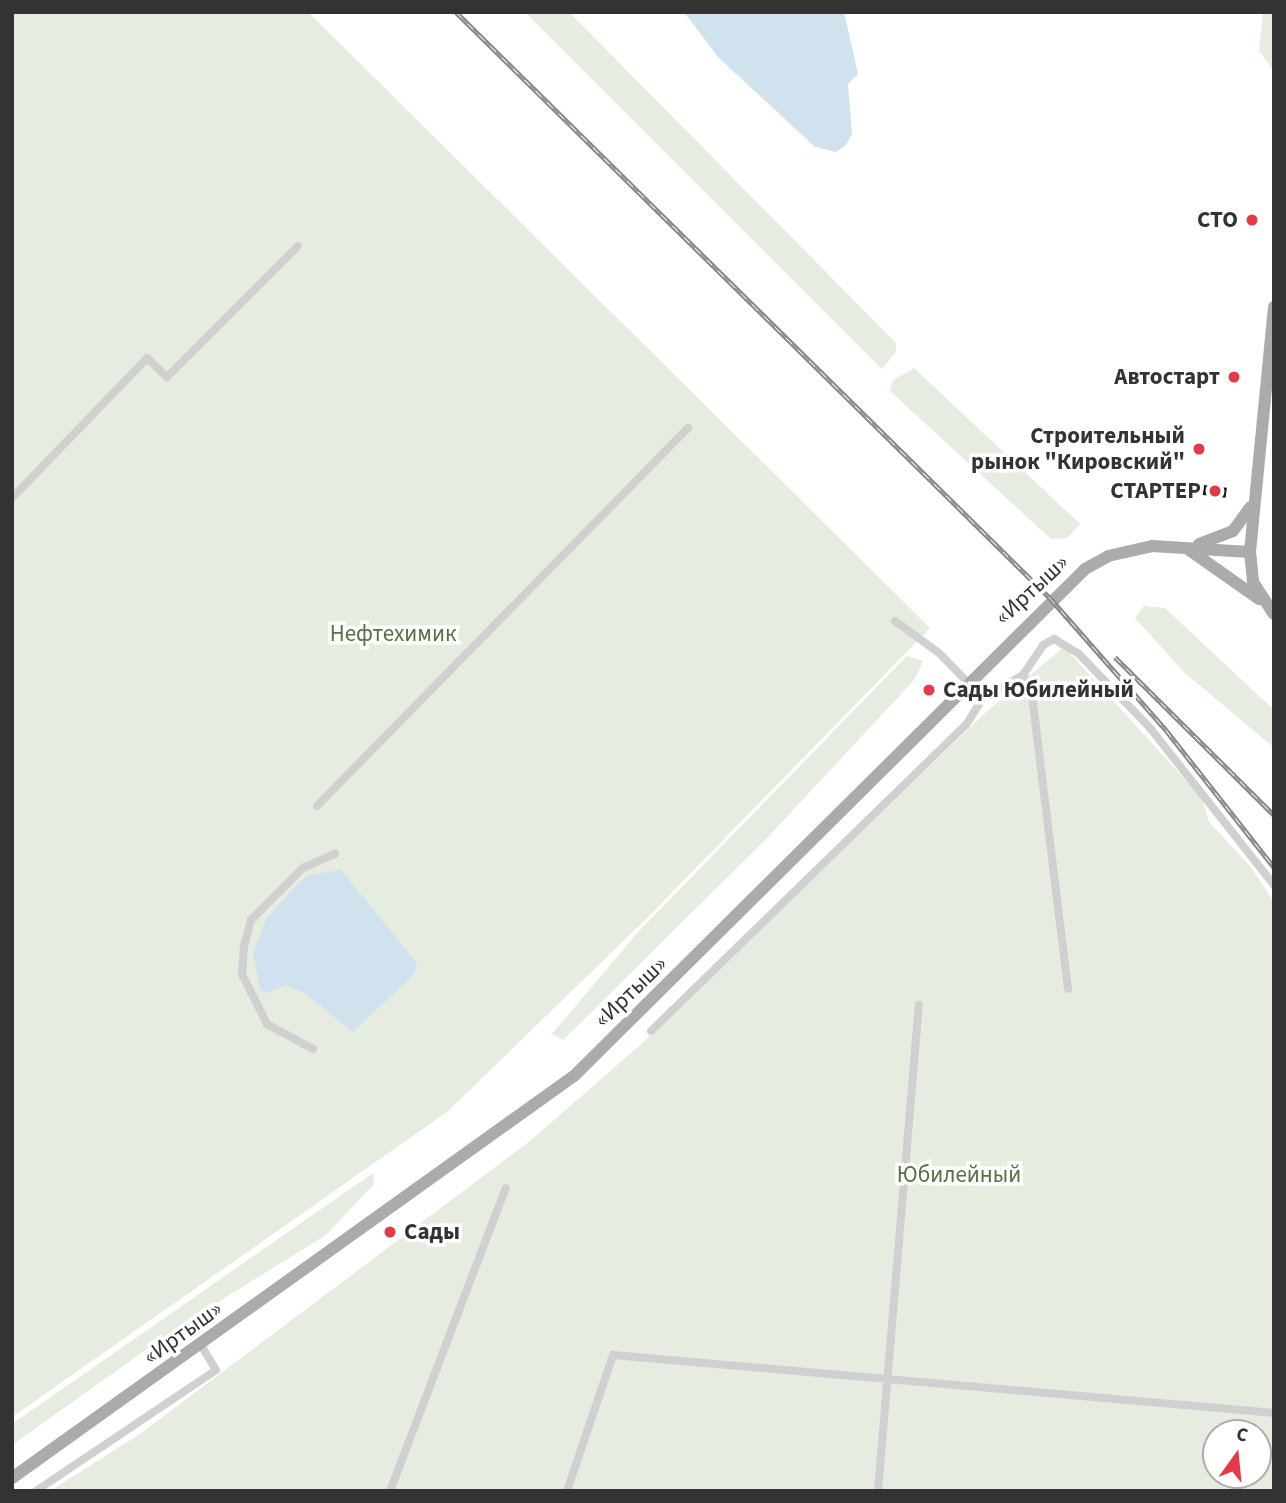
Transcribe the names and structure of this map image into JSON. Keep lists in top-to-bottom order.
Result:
{
  "streets": {
    "main road": ["«Иртыш»"]
  },
  "parks": ["Нефтехимик", "Юбилейный"],
  "places": [
    "СТО",
    "Автостарт",
    "Строительный рынок \"Кировский\"",
    "СТАРТЕР",
    "Сады Юбилейный",
    "Сады"
  ],
  "north": "top"
}
